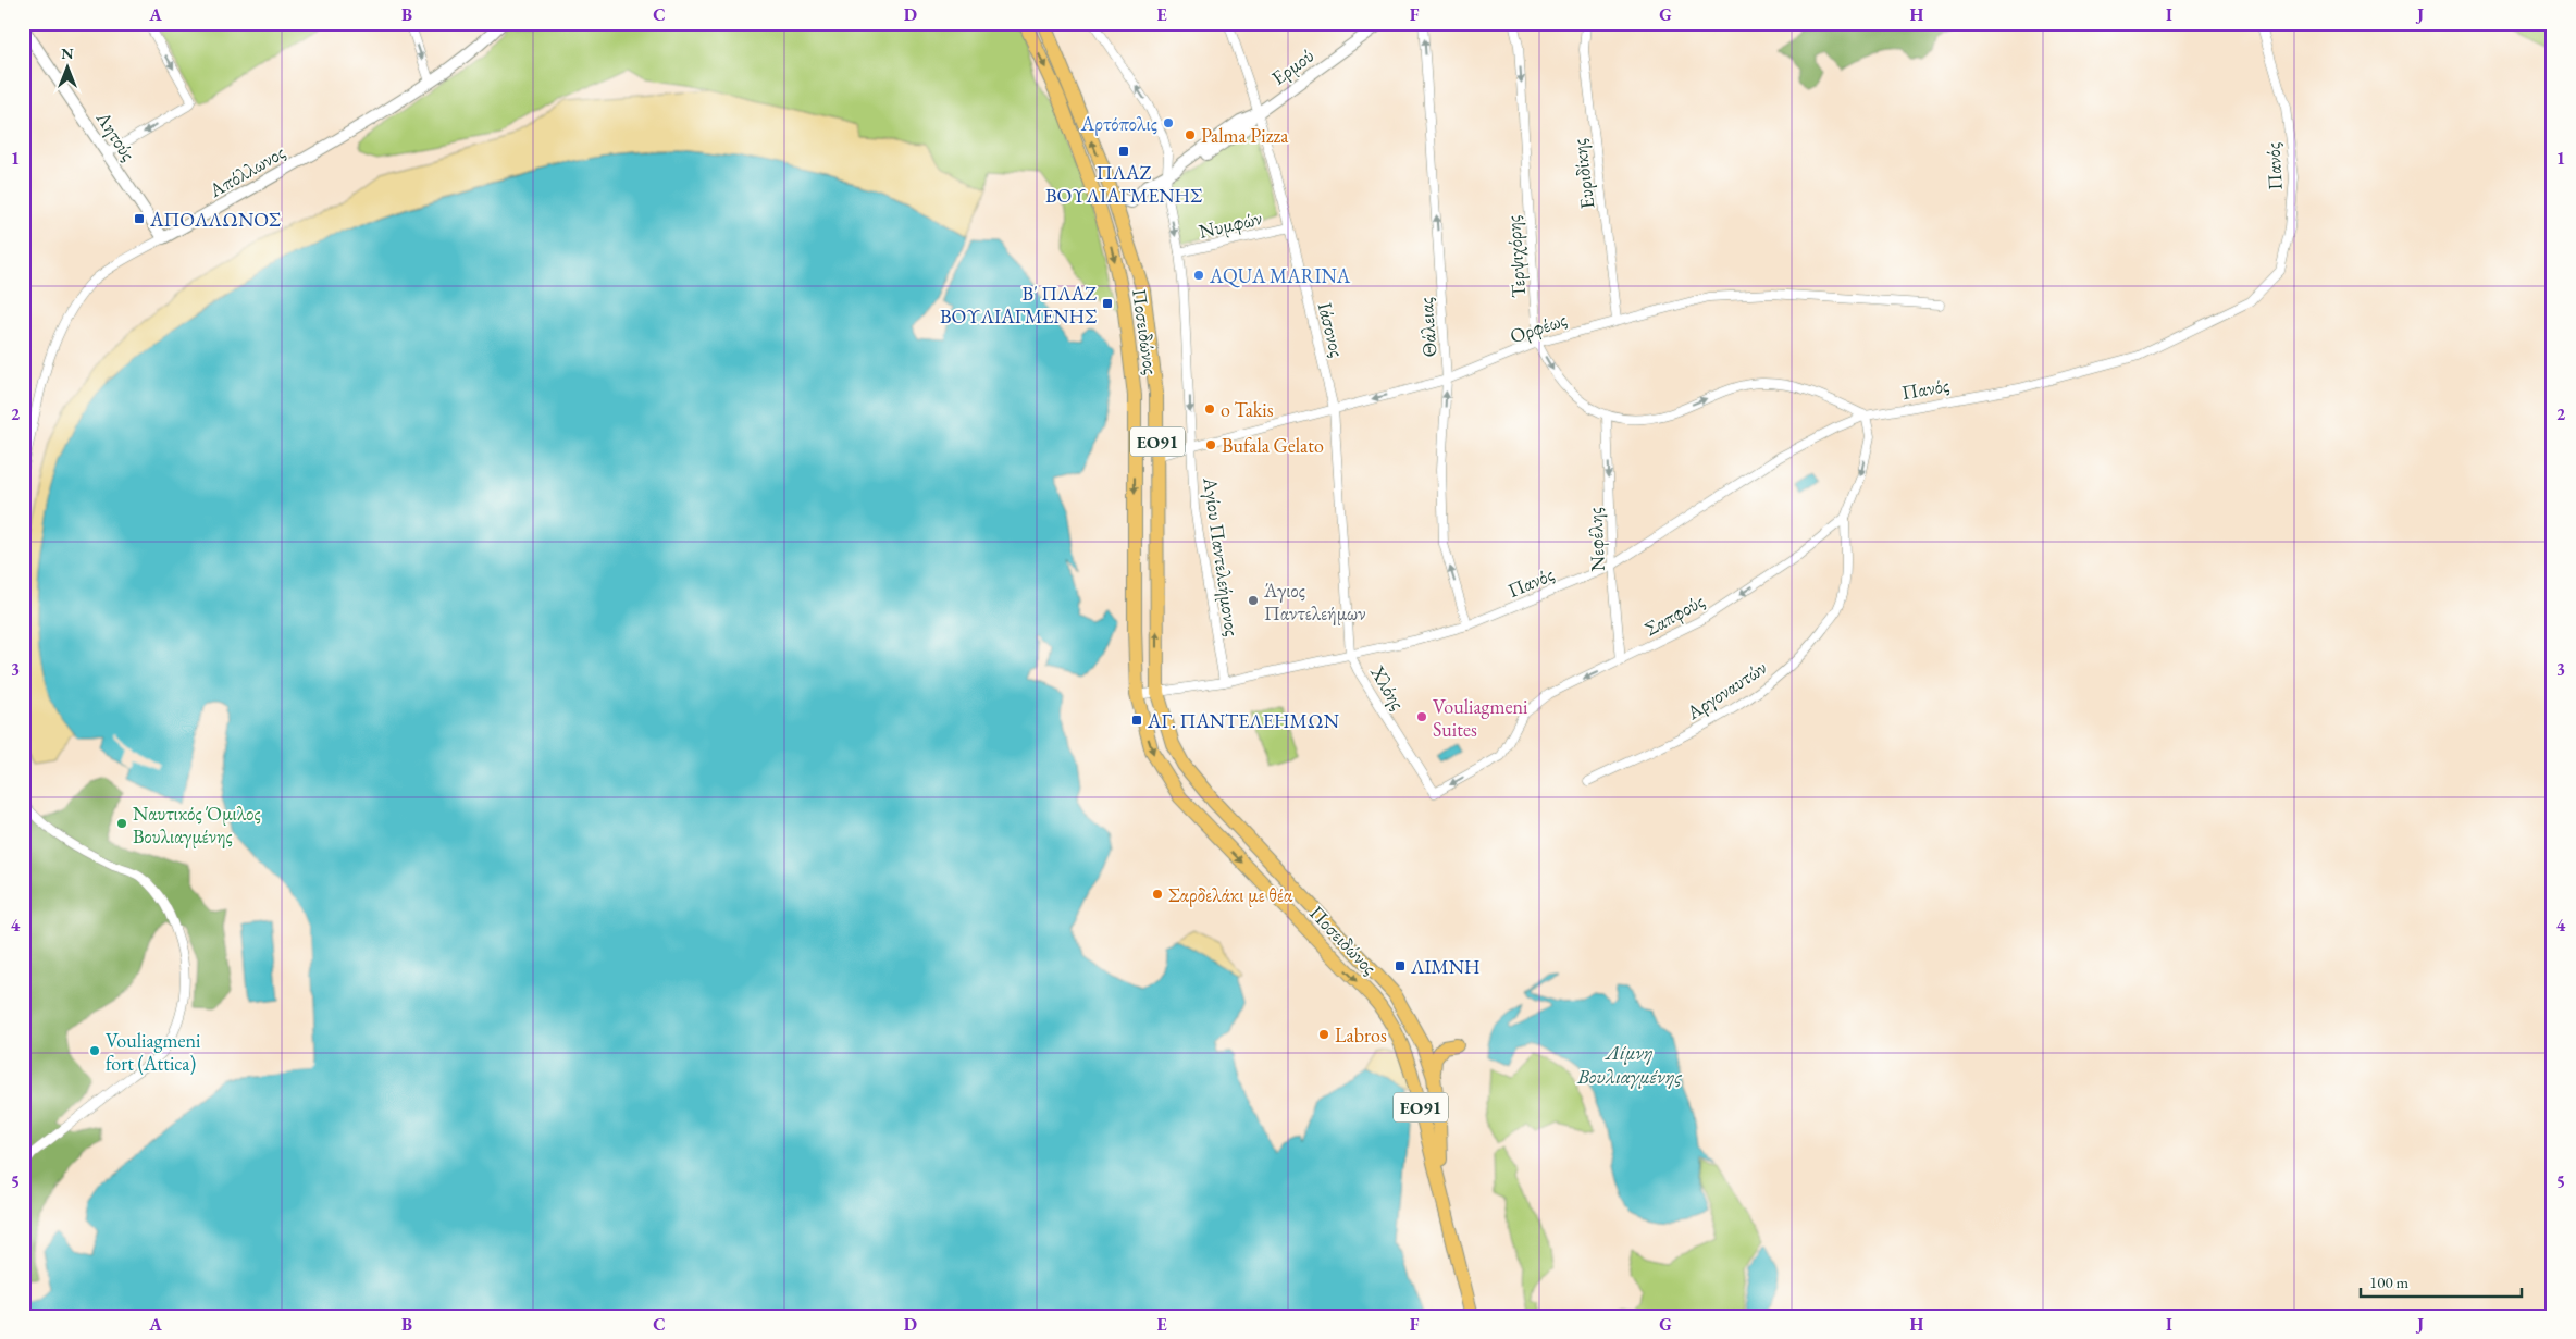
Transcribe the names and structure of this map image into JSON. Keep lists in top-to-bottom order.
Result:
{
  "streets": {
    "main road": ["Ποσειδώνος", "ΕΟ91"],
    "street": [
      "Ερμού",
      "Λητούς",
      "Πανός",
      "Απόλλωνος",
      "Ευριδίκης",
      "Νυμφών",
      "Τερψιχόρης",
      "Θάλειας",
      "Ορφέως",
      "Ιάσονος",
      "Νεφέλης",
      "Αγίου Παντελεήμονος",
      "Σαπφούς",
      "Χλόης",
      "Αργοναυτών"
    ]
  },
  "crossings": [
    ["Ερμού", "Ιάσονος"],
    ["Ερμού", "Ποσειδώνος"],
    ["Ερμού", "Αγίου Παντελεήμονος"],
    ["Λητούς", "Απόλλωνος"],
    ["Πανός", "Θάλειας"],
    ["Πανός", "Ιάσονος"],
    ["Πανός", "Νεφέλης"],
    ["Πανός", "Σαπφούς"],
    ["Πανός", "Χλόης"],
    ["Ευριδίκης", "Ορφέως"],
    ["Νυμφών", "Ιάσονος"],
    ["Νυμφών", "Αγίου Παντελεήμονος"],
    ["Τερψιχόρης", "Ορφέως"],
    ["Τερψιχόρης", "Νεφέλης"],
    ["Θάλειας", "Ορφέως"],
    ["Ορφέως", "Ιάσονος"],
    ["Ορφέως", "Ποσειδώνος"],
    ["Ορφέως", "Αγίου Παντελεήμονος"],
    ["Ιάσονος", "Χλόης"],
    ["Νεφέλης", "Σαπφούς"],
    ["Σαπφούς", "Χλόης"],
    ["Σαπφούς", "Αργοναυτών"]
  ],
  "one_way": [
    "Τερψιχόρης",
    "Θάλειας",
    "Νεφέλης",
    "Σαπφούς"
  ],
  "water": ["Λίμνη Βουλιαγμένης"],
  "places": {
    "other": [
      "Αρτόπολις",
      "Palma Pizza",
      "AQUA MARINA",
      "o Takis",
      "Bufala Gelato",
      "Άγιος Παντελεήμων",
      "Vouliagmeni Suites",
      "Ναυτικός Όμιλος Βουλιαγμένης",
      "Σαρδελάκι με θέα",
      "Labros",
      "Vouliagmeni fort (Attica)"
    ],
    "transit": [
      "ΠΛΑΖ ΒΟΥΛΙΑΓΜΕΝΗΣ",
      "ΑΠΟΛΛΩΝΟΣ",
      "Β' ΠΛΑΖ ΒΟΥΛΙΑΓΜΕΝΗΣ",
      "ΑΓ. ΠΑΝΤΕΛΕΗΜΩΝ",
      "ΛΙΜΝΗ"
    ]
  },
  "scale_bar": "100 m",
  "north": "top",
  "grid": {
    "columns": [
      "A",
      "B",
      "C",
      "D",
      "E",
      "F",
      "G",
      "H",
      "I",
      "J"
    ],
    "rows": [
      "1",
      "2",
      "3",
      "4",
      "5"
    ]
  }
}
